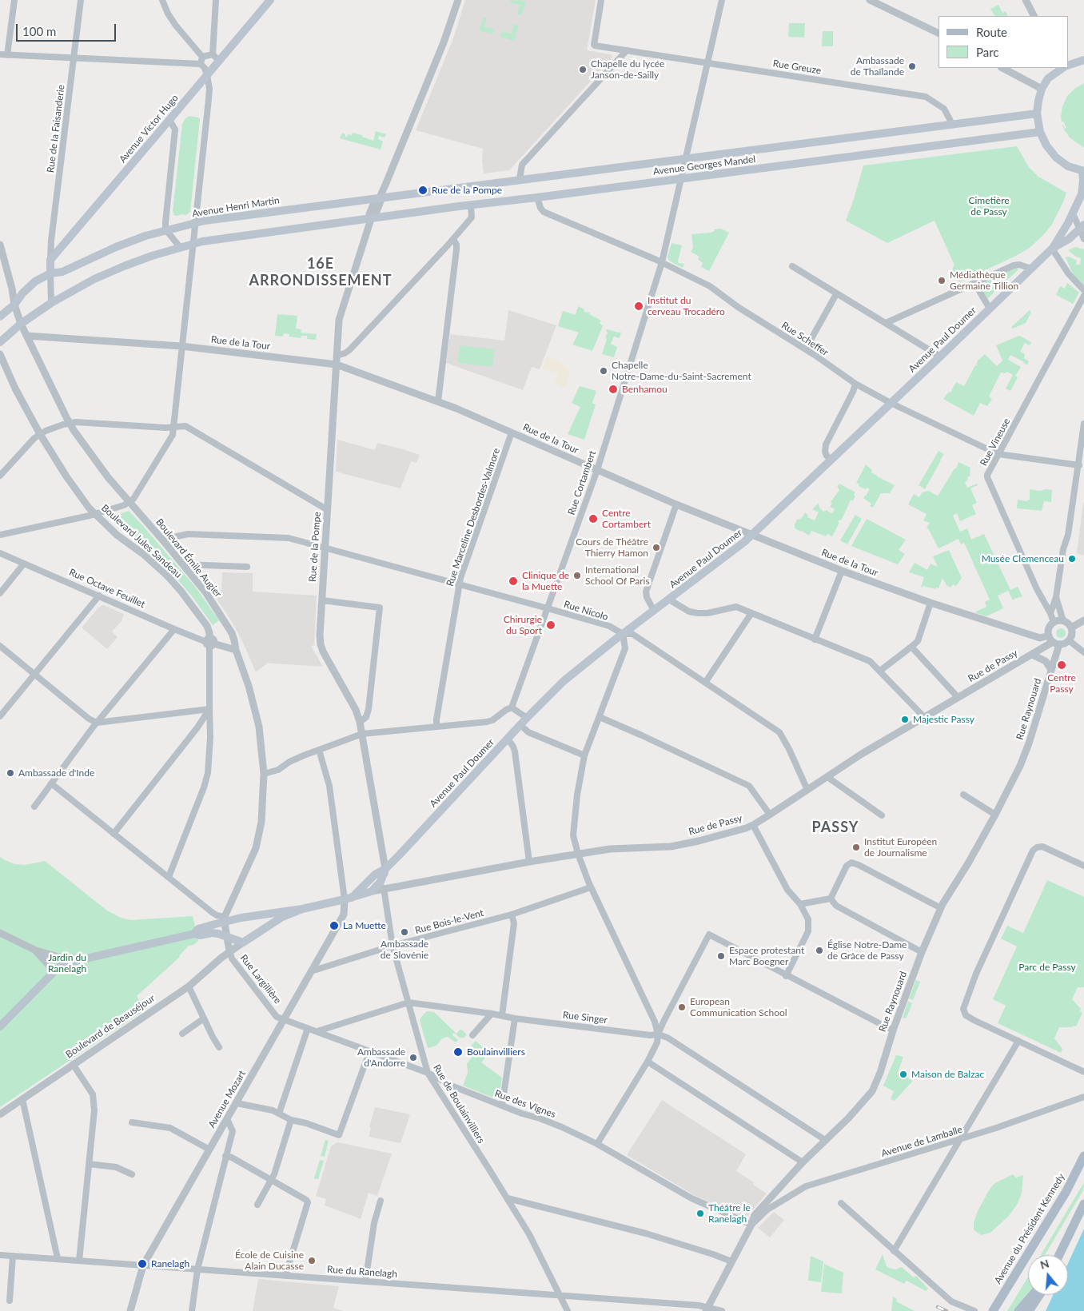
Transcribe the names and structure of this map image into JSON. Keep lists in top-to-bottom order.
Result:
{
  "streets": {
    "main road": [
      "Avenue Victor Hugo",
      "Avenue Georges Mandel",
      "Avenue Henri Martin",
      "Avenue Paul Doumer",
      "Avenue du Président Kennedy"
    ],
    "street": [
      "Rue Greuze",
      "Rue de la Faisanderie",
      "Rue Scheffer",
      "Rue de la Tour",
      "Rue Vineuse",
      "Rue Cortambert",
      "Rue Marceline Desbordes-Valmore",
      "Boulevard Jules Sandeau",
      "Rue de la Pompe",
      "Boulevard Émile Augier",
      "Rue Octave Feuillet",
      "Rue Nicolo",
      "Rue de Passy",
      "Rue Raynouard",
      "Rue Bois-le-Vent",
      "Rue Largillière",
      "Rue Singer",
      "Boulevard de Beauséjour",
      "Avenue Mozart",
      "Rue de Boulainvilliers",
      "Rue des Vignes",
      "Avenue de Lamballe",
      "Rue du Ranelagh"
    ]
  },
  "crossings": [
    ["Rue Greuze", "Avenue Georges Mandel"],
    ["Rue Greuze", "Rue Cortambert"],
    ["Rue de la Faisanderie", "Avenue Victor Hugo"],
    ["Avenue Georges Mandel", "Avenue Henri Martin"],
    ["Avenue Georges Mandel", "Rue Scheffer"],
    ["Avenue Georges Mandel", "Rue Cortambert"],
    ["Avenue Georges Mandel", "Rue de la Pompe"],
    ["Avenue Henri Martin", "Rue de la Pompe"],
    ["Avenue Henri Martin", "Boulevard Émile Augier"],
    ["Rue Scheffer", "Avenue Paul Doumer"],
    ["Rue Scheffer", "Rue Vineuse"],
    ["Rue Scheffer", "Rue Cortambert"],
    ["Avenue Paul Doumer", "Rue de la Tour"],
    ["Avenue Paul Doumer", "Rue de la Pompe"],
    ["Avenue Paul Doumer", "Rue Nicolo"],
    ["Rue de la Tour", "Rue Cortambert"],
    ["Rue de la Tour", "Rue Marceline Desbordes-Valmore"],
    ["Rue de la Tour", "Rue de la Pompe"],
    ["Rue de la Tour", "Boulevard Émile Augier"],
    ["Rue Vineuse", "Rue de Passy"],
    ["Rue Vineuse", "Rue Raynouard"],
    ["Rue Cortambert", "Rue Nicolo"],
    ["Rue Marceline Desbordes-Valmore", "Rue Nicolo"],
    ["Boulevard Jules Sandeau", "Rue Octave Feuillet"],
    ["Rue de la Pompe", "Rue Nicolo"],
    ["Boulevard Émile Augier", "Rue Octave Feuillet"],
    ["Boulevard Émile Augier", "Rue Nicolo"],
    ["Boulevard Émile Augier", "Rue Largillière"],
    ["Rue Nicolo", "Rue de Passy"],
    ["Rue de Passy", "Rue Raynouard"],
    ["Rue de Passy", "Rue de Boulainvilliers"],
    ["Rue Raynouard", "Rue Singer"],
    ["Rue Raynouard", "Rue des Vignes"],
    ["Rue Raynouard", "Avenue de Lamballe"],
    ["Rue Raynouard", "Rue du Ranelagh"],
    ["Rue Bois-le-Vent", "Avenue Mozart"],
    ["Rue Bois-le-Vent", "Rue de Boulainvilliers"],
    ["Rue Largillière", "Boulevard de Beauséjour"],
    ["Rue Largillière", "Avenue Mozart"],
    ["Rue Largillière", "Rue des Vignes"],
    ["Rue Singer", "Rue de Boulainvilliers"],
    ["Rue Singer", "Rue des Vignes"],
    ["Avenue Mozart", "Rue des Vignes"],
    ["Avenue Mozart", "Rue du Ranelagh"],
    ["Rue de Boulainvilliers", "Rue des Vignes"],
    ["Rue de Boulainvilliers", "Rue du Ranelagh"],
    ["Rue des Vignes", "Avenue de Lamballe"]
  ],
  "districts": ["16E ARRONDISSEMENT", "PASSY"],
  "parks": ["Cimetière de Passy", "Jardin du Ranelagh", "Parc de Passy"],
  "places": [
    "Ambassade de Thaïlande",
    "Chapelle du lycée Janson-de-Sailly",
    "Rue de la Pompe",
    "Médiathèque Germaine Tillion",
    "Institut du cerveau Trocadéro",
    "Chapelle Notre-Dame-du-Saint-Sacrement",
    "Benhamou",
    "Centre Cortambert",
    "Cours de Théâtre Thierry Hamon",
    "Musée Clemenceau",
    "International School Of Paris",
    "Clinique de la Muette",
    "Chirurgie du Sport",
    "Centre Passy",
    "Majestic Passy",
    "Ambassade d'Inde",
    "Institut Européen de Journalisme",
    "La Muette",
    "Ambassade de Slovénie",
    "Église Notre-Dame de Grâce de Passy",
    "Espace protestant Marc Boegner",
    "European Communication School",
    "Boulainvilliers",
    "Ambassade d'Andorre",
    "Maison de Balzac",
    "Théâtre le Ranelagh",
    "École de Cuisine Alain Ducasse",
    "Ranelagh"
  ],
  "legend": ["Route", "Parc"],
  "scale_bar": "100 m",
  "north": "top"
}
